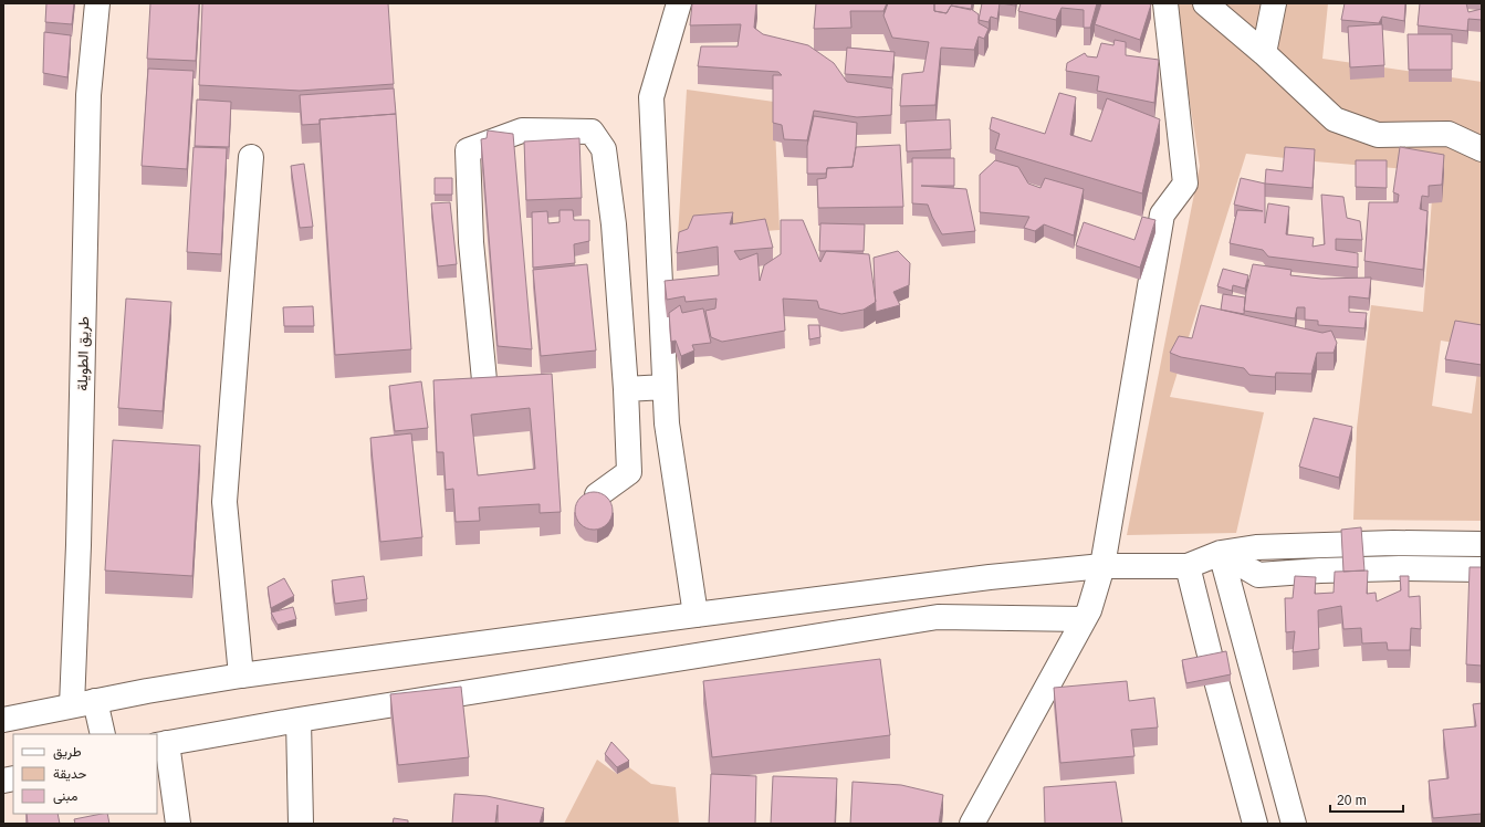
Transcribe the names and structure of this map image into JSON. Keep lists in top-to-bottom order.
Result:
{
  "streets": {
    "main road": ["طريق الطويلة"]
  },
  "legend": ["طريق", "حديقة", "مبنى"],
  "scale_bar": "20 m"
}
